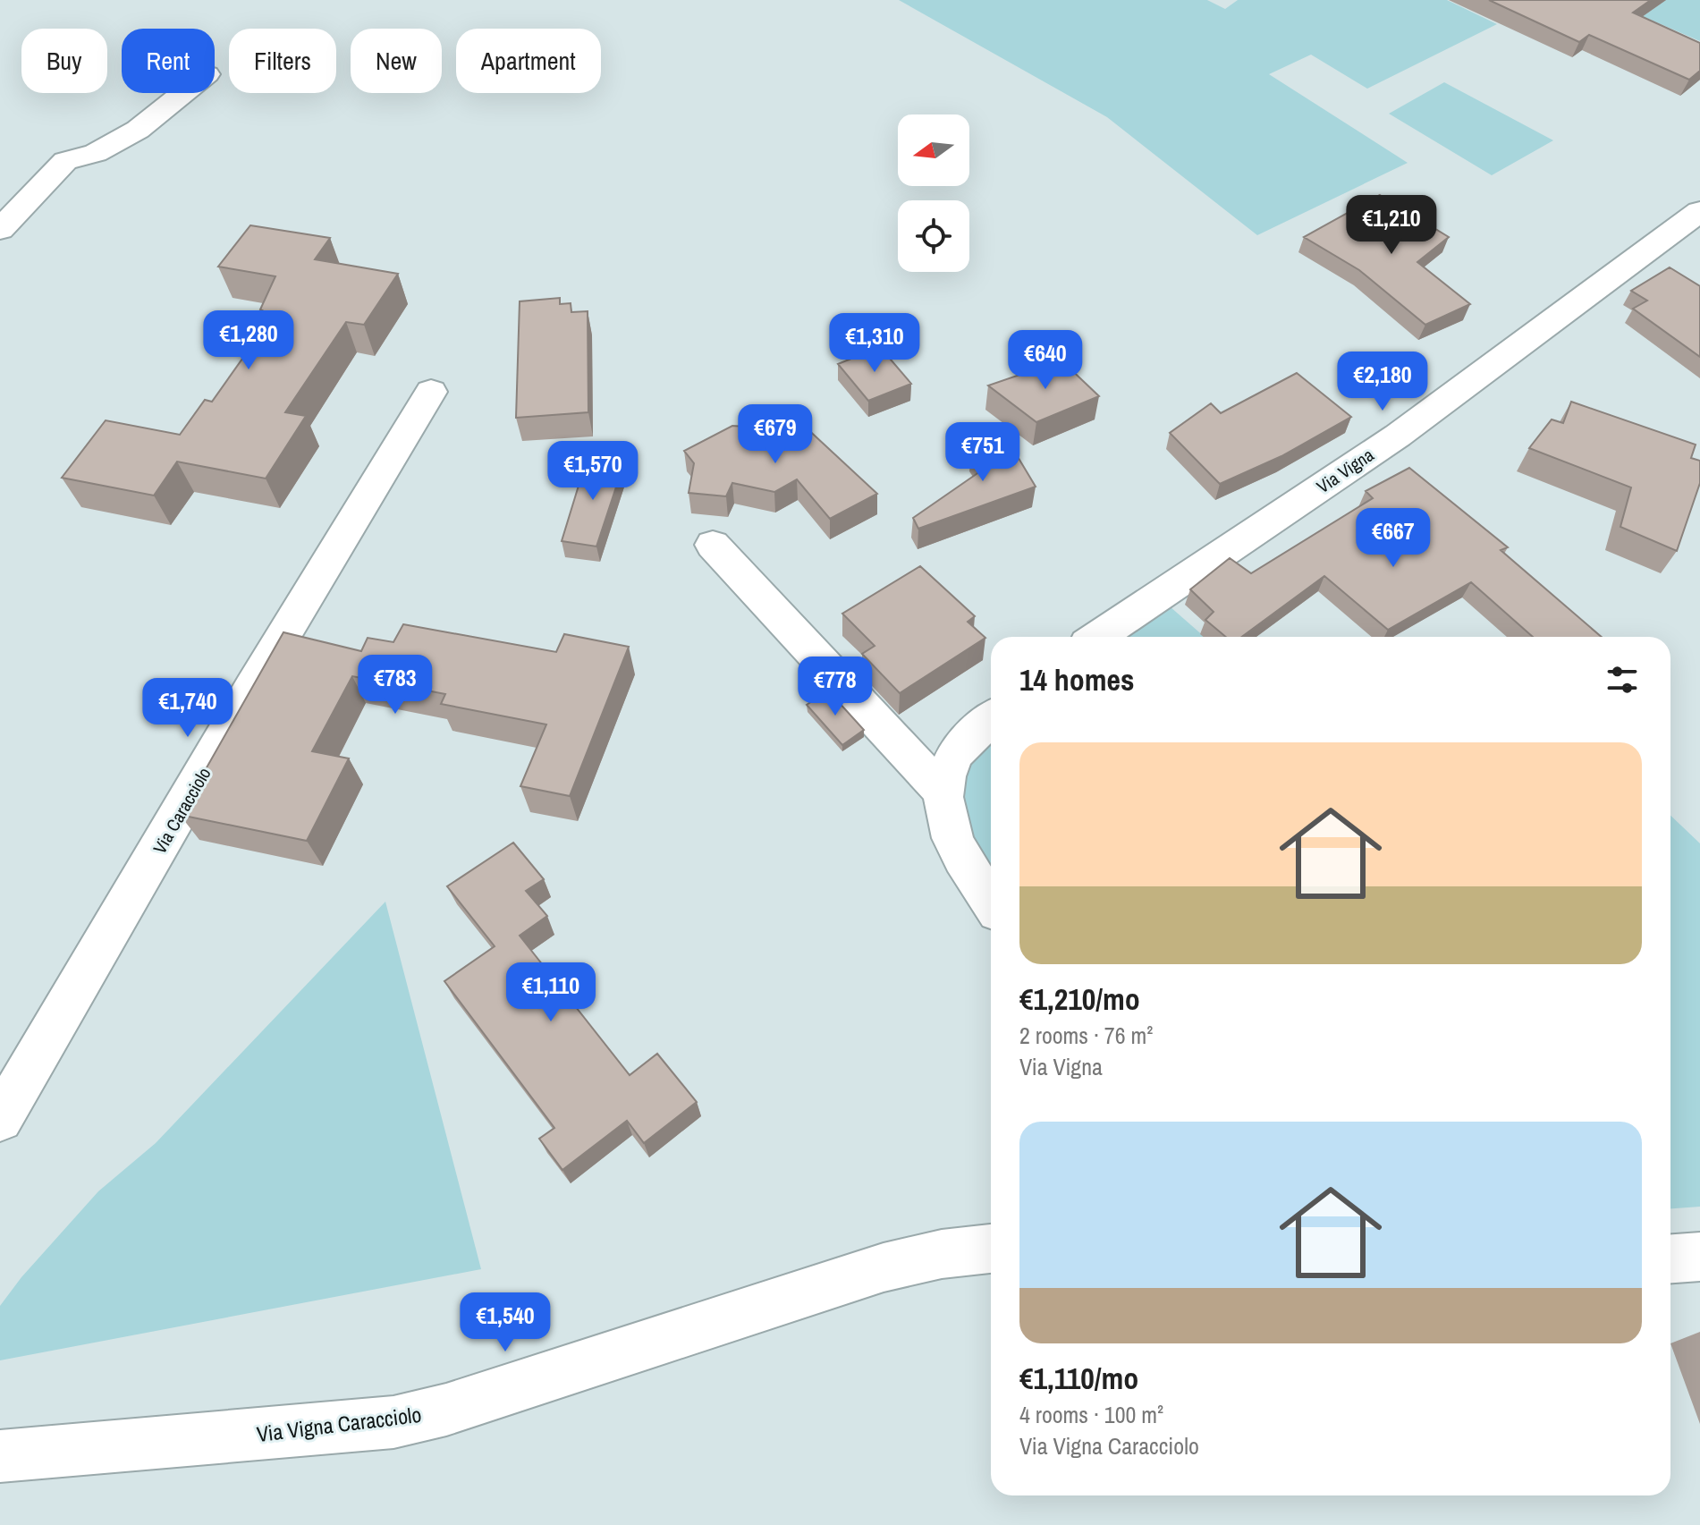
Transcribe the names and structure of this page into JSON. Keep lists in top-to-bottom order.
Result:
{
  "streets": {
    "street": ["Via Vigna", "Via Caracciolo", "Via Vigna Caracciolo"]
  },
  "north": "left",
  "page": {
    "chip": [
      "Buy",
      "Rent",
      "Filters",
      "New",
      "Apartment"
    ],
    "price": [
      "€1,210",
      "€1,280",
      "€1,310",
      "€640",
      "€2,180",
      "€679",
      "€751",
      "€1,570",
      "€667",
      "€783",
      "€778",
      "€1,740",
      "€1,110",
      "€1,540"
    ],
    "heading": "14 homes",
    "list": [
      {
        "name": "€1,210/mo",
        "note": "2 rooms · 76 m² · Via Vigna"
      },
      {
        "name": "€1,110/mo",
        "note": "4 rooms · 100 m² · Via Vigna Caracciolo"
      }
    ]
  }
}
